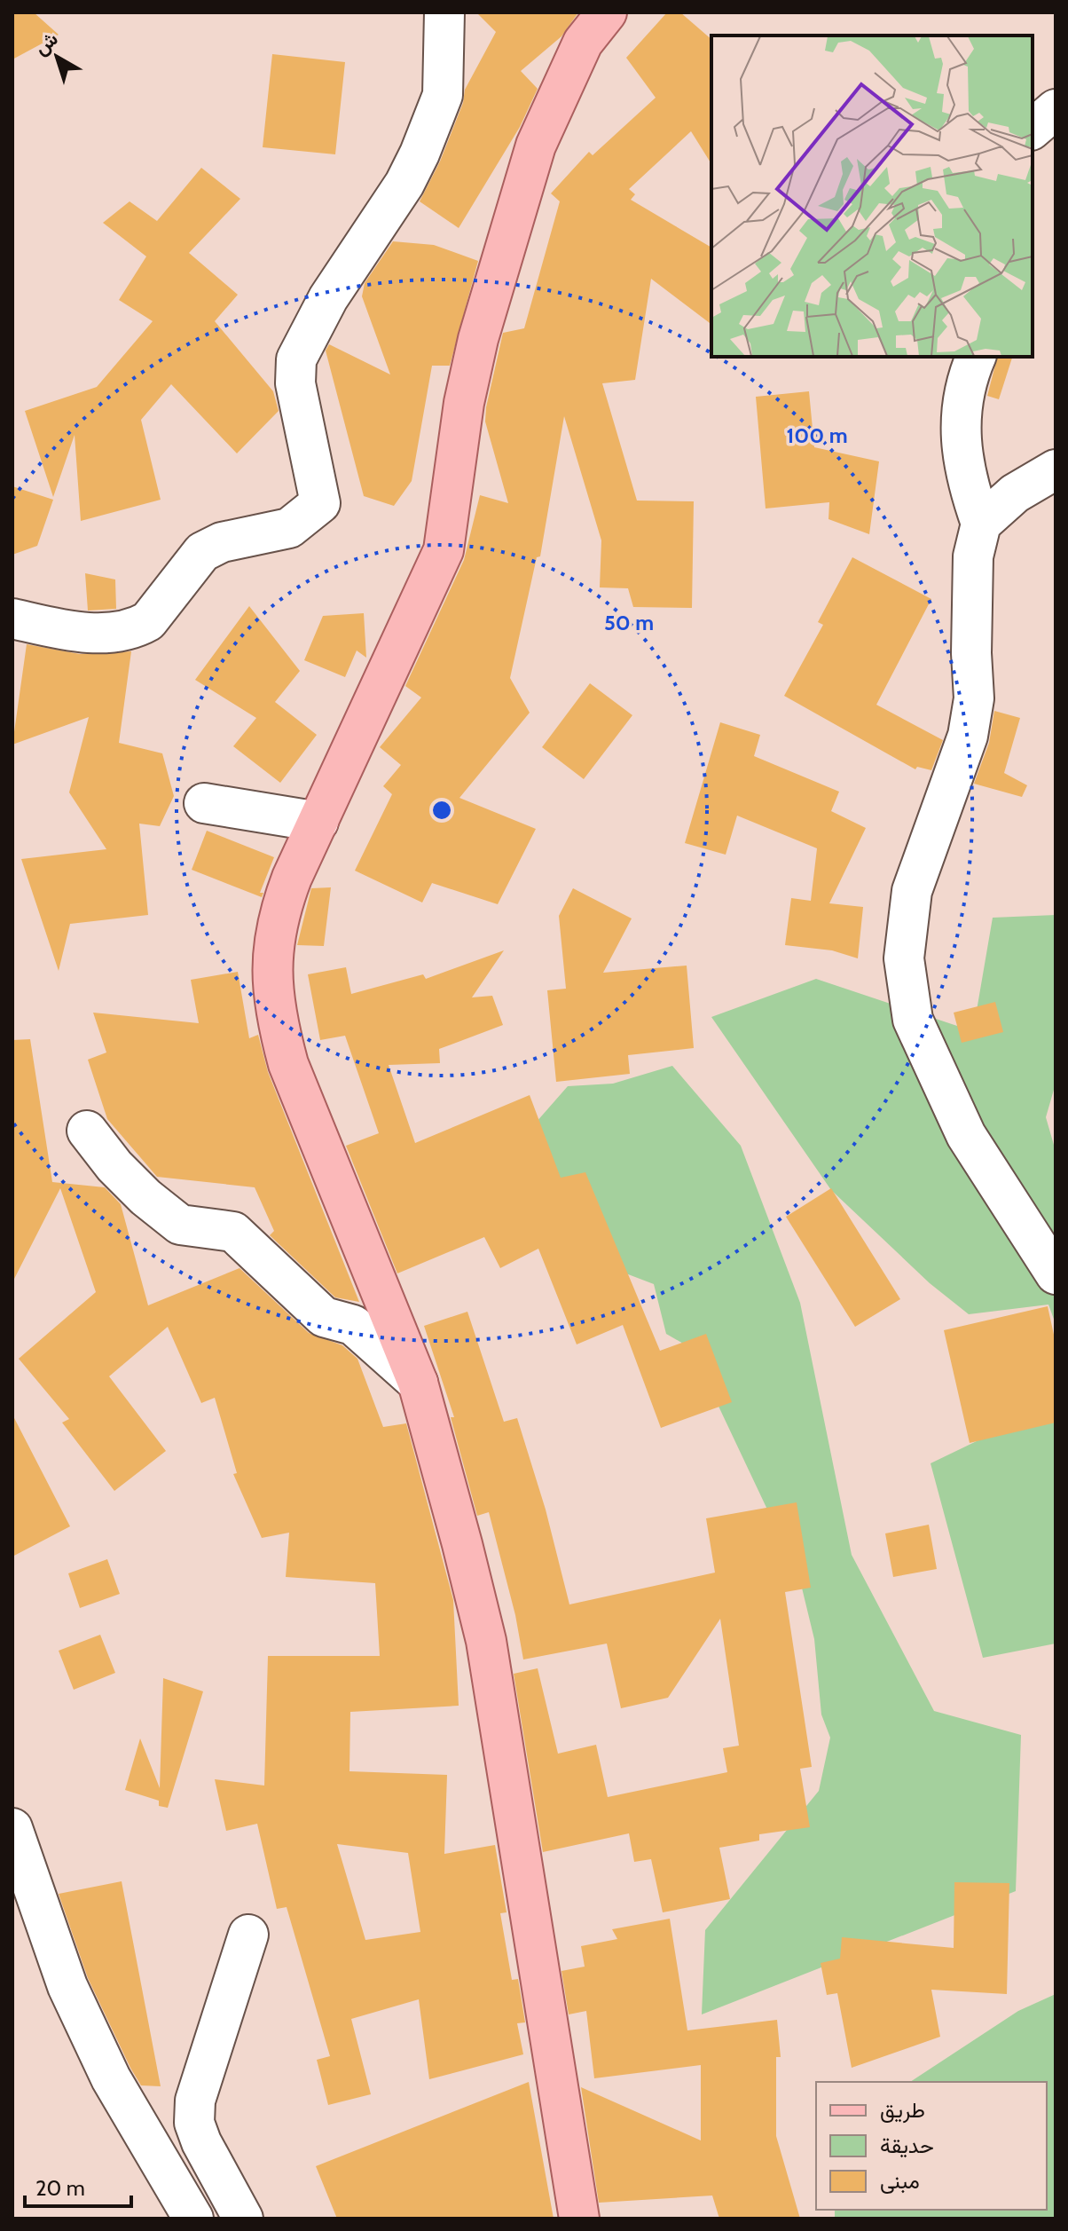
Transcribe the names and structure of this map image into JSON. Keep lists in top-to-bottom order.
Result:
{
  "legend": ["طريق", "حديقة", "مبنى"],
  "scale_bar": "20 m",
  "north": "top left",
  "rings": ["100 m", "50 m"]
}
